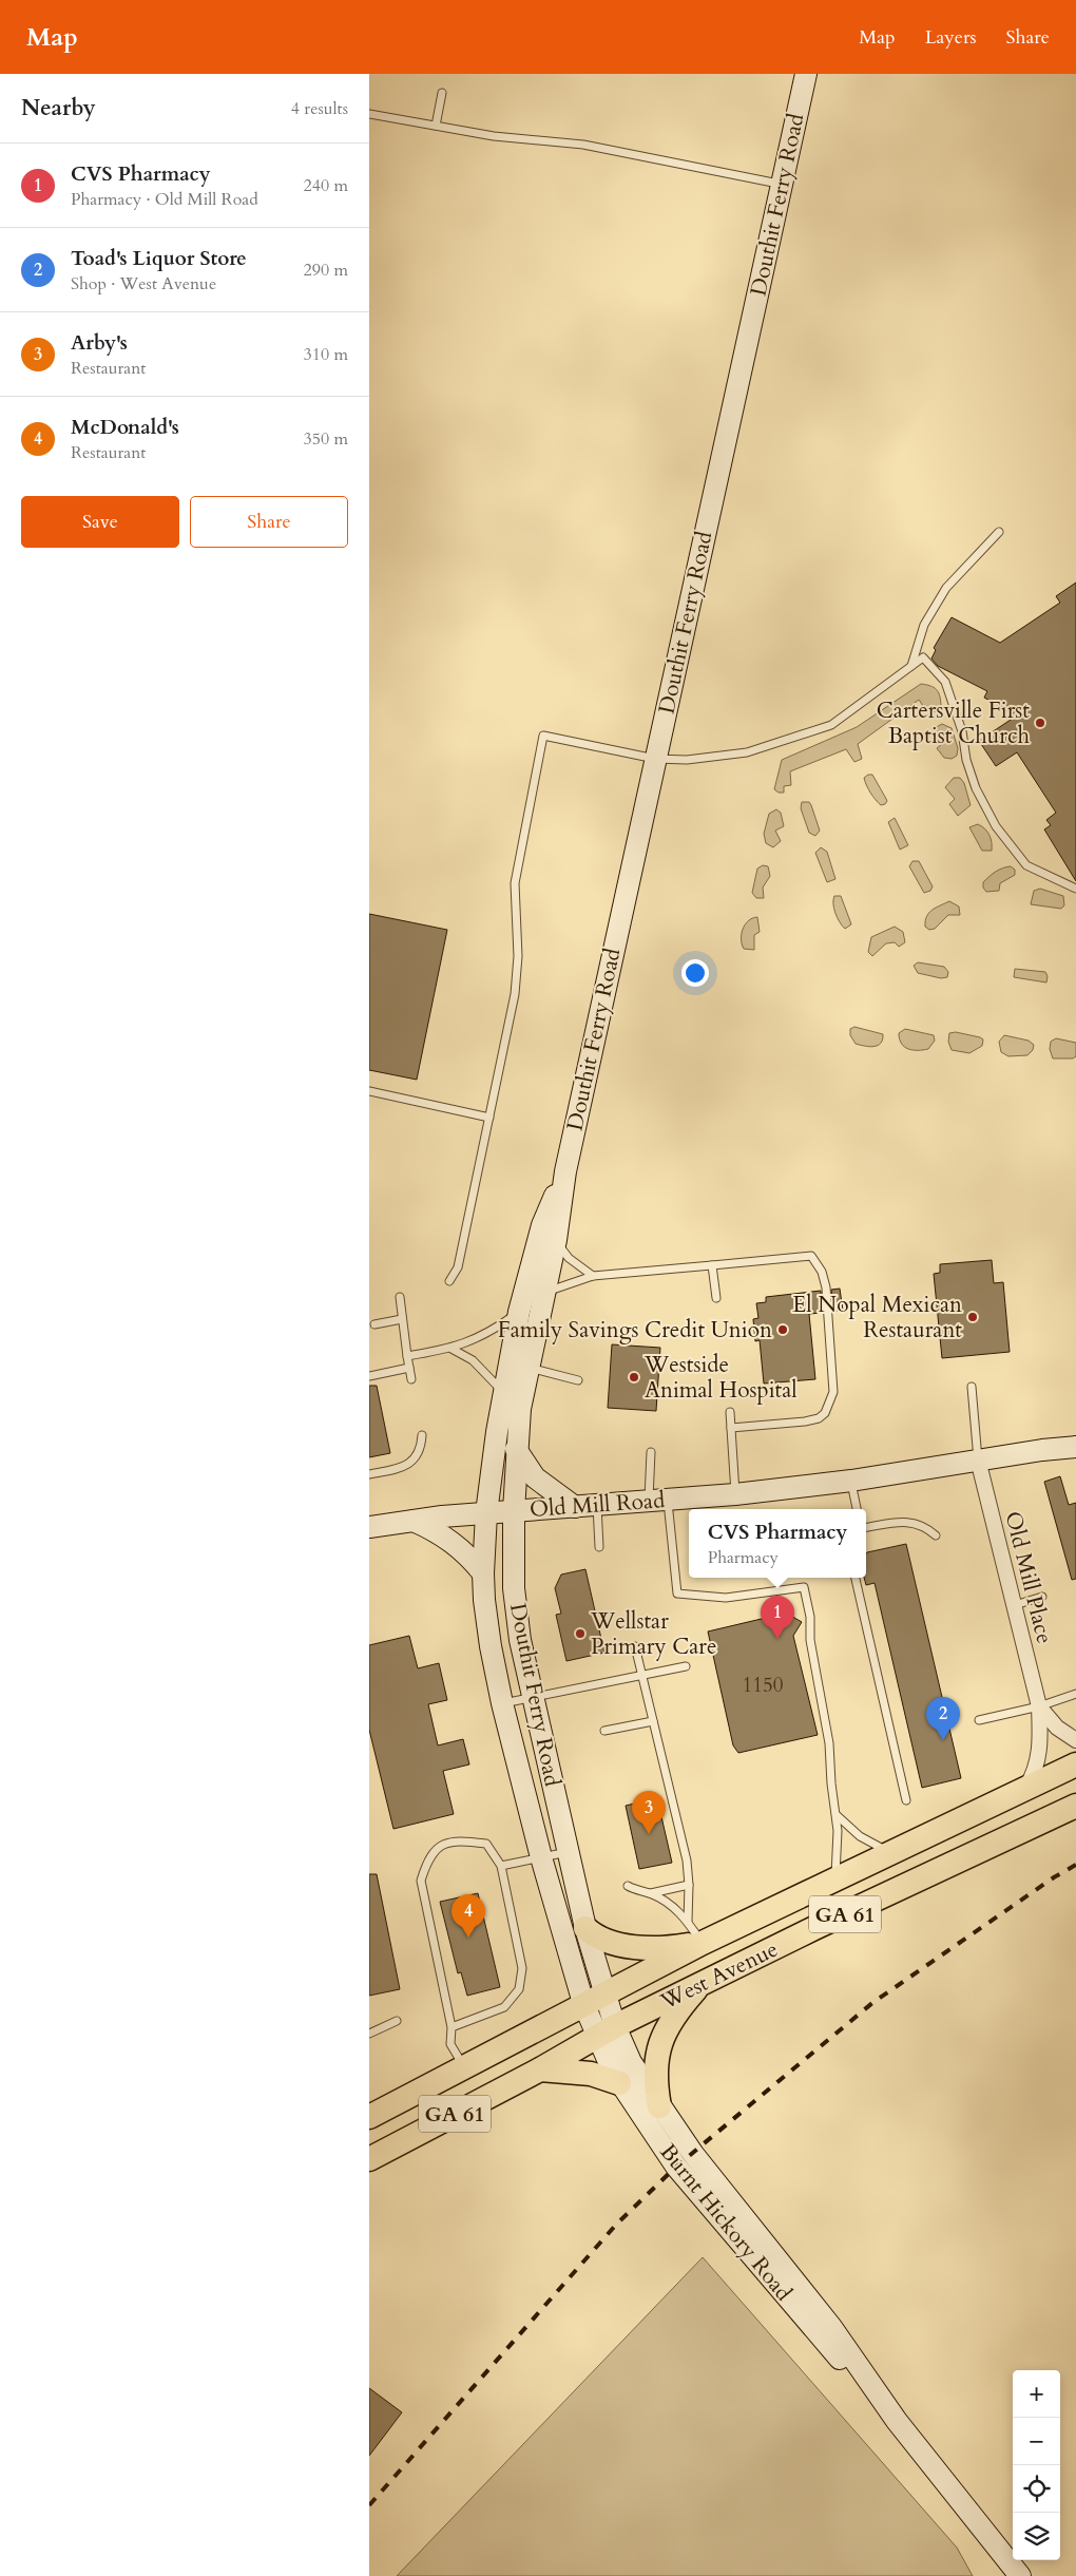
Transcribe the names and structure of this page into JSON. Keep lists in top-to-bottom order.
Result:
{
  "streets": {
    "main road": ["GA 61", "West Avenue"],
    "street": [
      "Douthit Ferry Road",
      "Old Mill Road",
      "Old Mill Place",
      "Burnt Hickory Road"
    ]
  },
  "crossings": [
    ["Douthit Ferry Road", "Old Mill Road"],
    ["Douthit Ferry Road", "West Avenue"],
    ["Douthit Ferry Road", "Burnt Hickory Road"],
    ["Old Mill Road", "Old Mill Place"],
    ["Old Mill Place", "West Avenue"],
    ["West Avenue", "Burnt Hickory Road"]
  ],
  "places": [
    "Cartersville First Baptist Church",
    "El Nopal Mexican Restaurant",
    "Family Savings Credit Union",
    "Westside Animal Hospital",
    "Wellstar Primary Care"
  ],
  "house_numbers": ["1150"],
  "page": {
    "header": "Map",
    "nav": ["Map", "Layers", "Share"],
    "heading": ["Nearby", "4 results"],
    "list": [
      {
        "mark": "1",
        "name": "CVS Pharmacy",
        "note": "Pharmacy · Old Mill Road",
        "value": "240 m"
      },
      {
        "mark": "2",
        "name": "Toad's Liquor Store",
        "note": "Shop · West Avenue",
        "value": "290 m"
      },
      {
        "mark": "3",
        "name": "Arby's",
        "note": "Restaurant",
        "value": "310 m"
      },
      {
        "mark": "4",
        "name": "McDonald's",
        "note": "Restaurant",
        "value": "350 m"
      }
    ],
    "buttons": ["Save", "Share"],
    "popup": ["CVS Pharmacy", "Pharmacy"],
    "pins": [
      "1",
      "2",
      "3",
      "4"
    ],
    "map_buttons": ["+", "−"]
  }
}
